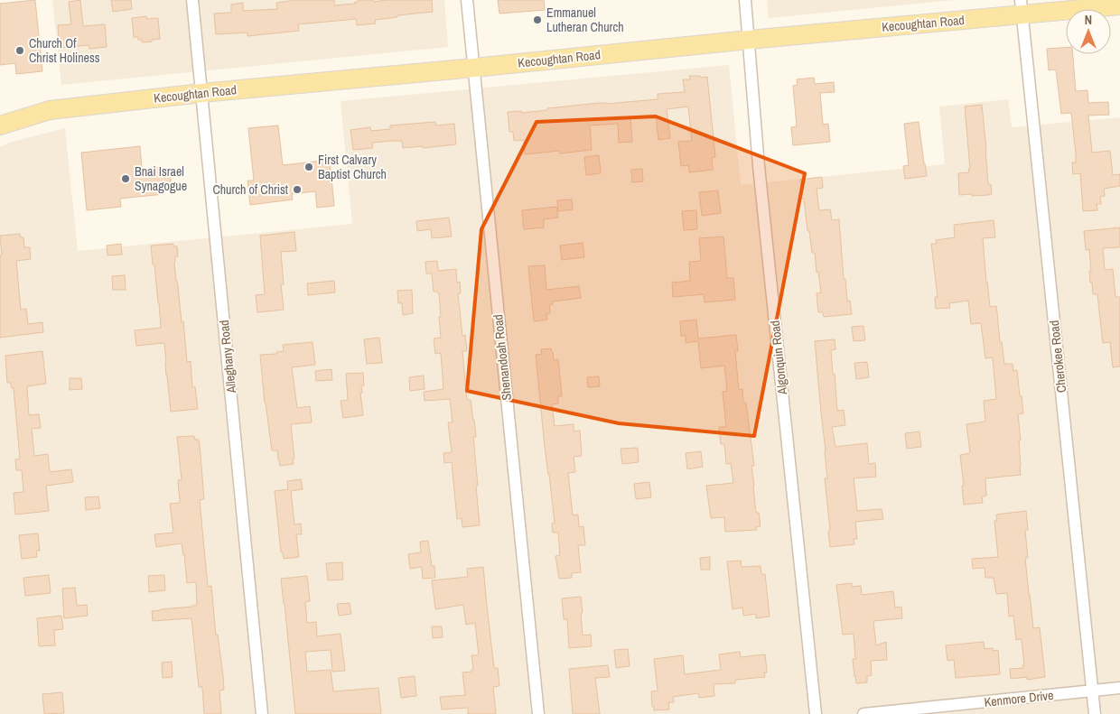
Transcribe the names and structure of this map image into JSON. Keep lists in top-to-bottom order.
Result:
{
  "streets": {
    "main road": ["Kecoughtan Road"],
    "street": [
      "Alleghany Road",
      "Cherokee Road",
      "Shenandoah Road",
      "Algonquin Road",
      "Kenmore Drive"
    ]
  },
  "crossings": [
    ["Kecoughtan Road", "Alleghany Road"],
    ["Kecoughtan Road", "Cherokee Road"],
    ["Kecoughtan Road", "Shenandoah Road"],
    ["Kecoughtan Road", "Algonquin Road"],
    ["Cherokee Road", "Kenmore Drive"]
  ],
  "places": [
    "Emmanuel Lutheran Church",
    "Church Of Christ Holiness",
    "First Calvary Baptist Church",
    "Bnai Israel Synagogue",
    "Church of Christ"
  ],
  "north": "top"
}
